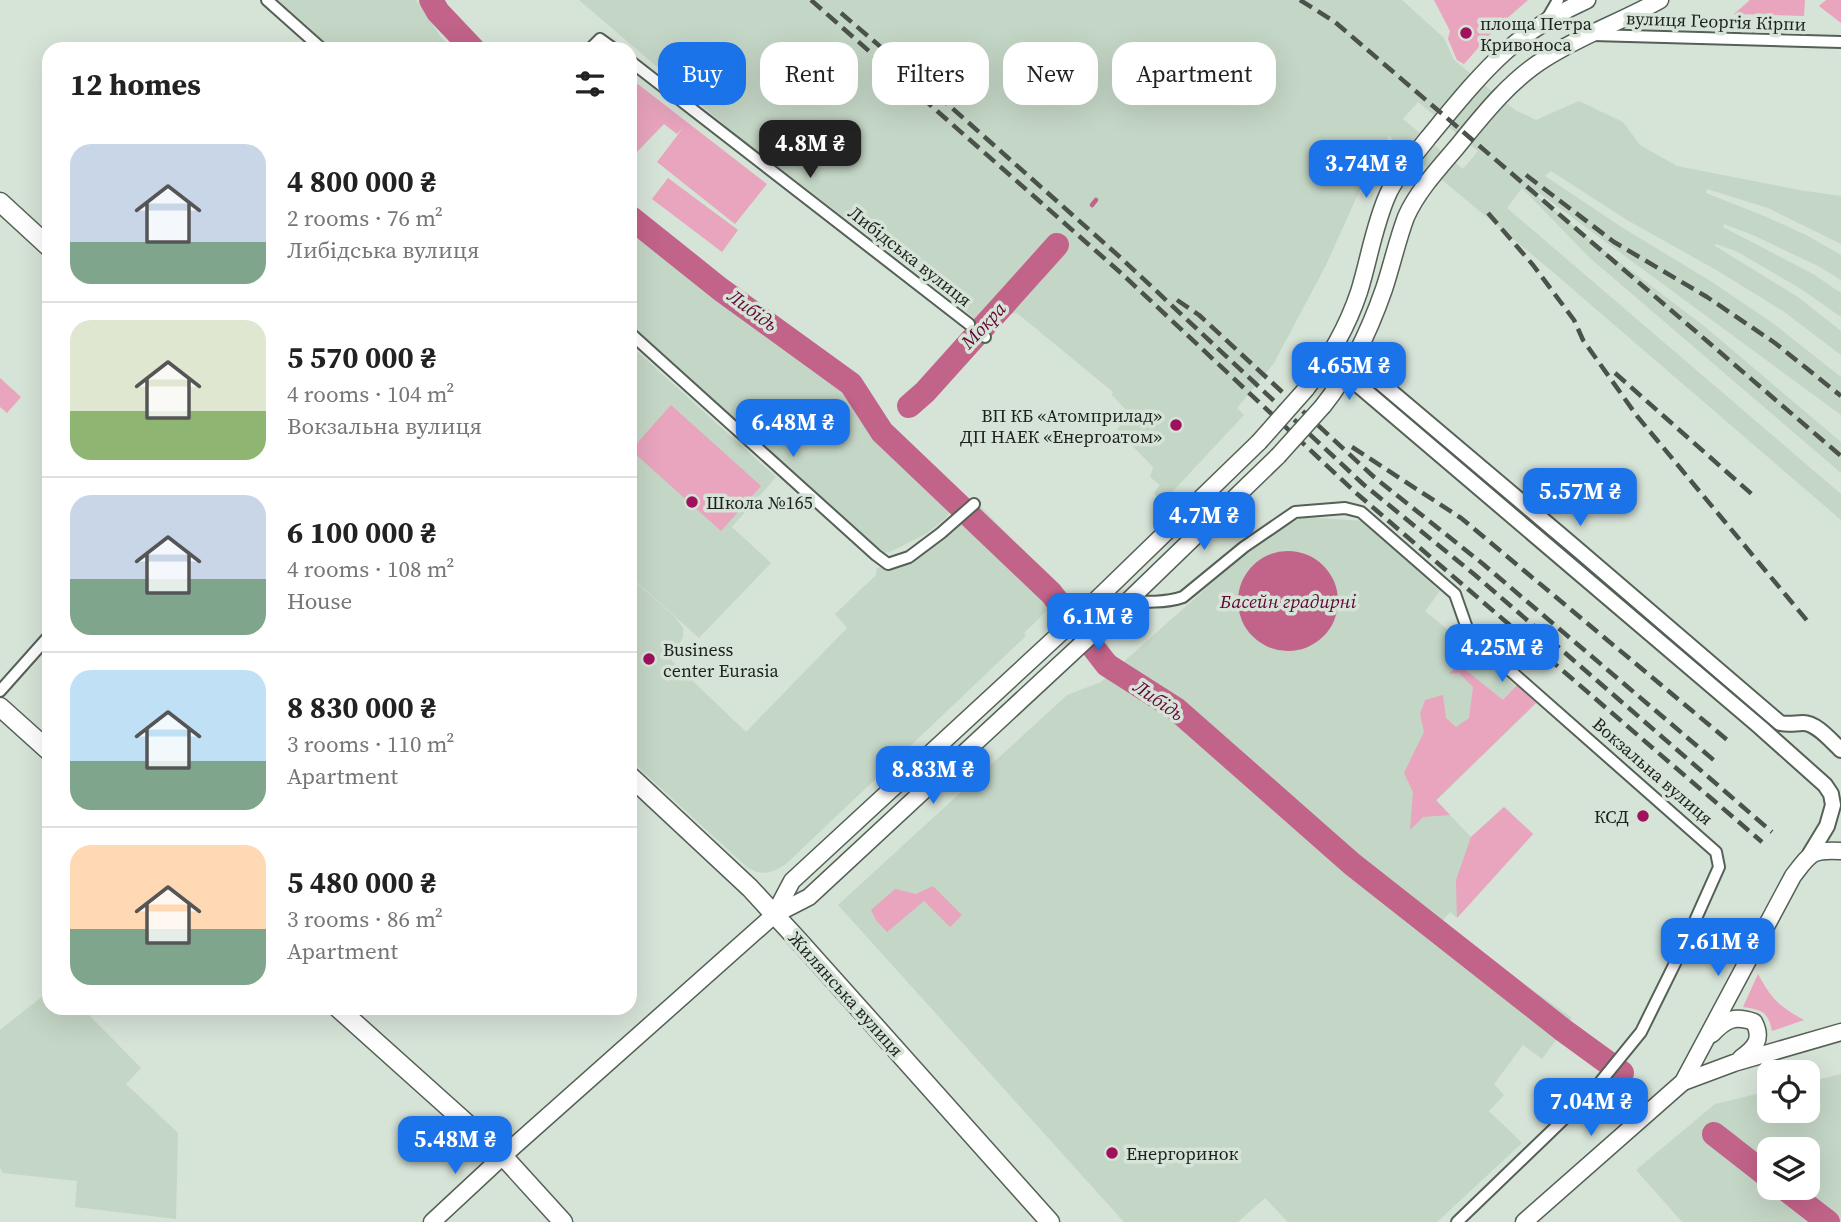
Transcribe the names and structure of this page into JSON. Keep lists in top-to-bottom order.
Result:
{
  "streets": {
    "main road": ["Жилянська вулиця"],
    "street": ["вулиця Георгія Кірпи", "Либідська вулиця", "Вокзальна вулиця"]
  },
  "water": ["Либідь", "Мокра", "Басейн градирні"],
  "places": [
    "площа Петра Кривоноса",
    "ВП КБ «Атомприлад» ДП НАЕК «Енергоатом»",
    "Школа №165",
    "Business center Eurasia",
    "КСД",
    "Енергоринок"
  ],
  "page": {
    "chip": [
      "Buy",
      "Rent",
      "Filters",
      "New",
      "Apartment"
    ],
    "heading": "12 homes",
    "price": [
      "4.8M ₴",
      "3.74M ₴",
      "4.65M ₴",
      "6.48M ₴",
      "5.57M ₴",
      "4.7M ₴",
      "6.1M ₴",
      "4.25M ₴",
      "8.83M ₴",
      "7.61M ₴",
      "7.04M ₴",
      "5.48M ₴"
    ],
    "list": [
      {
        "name": "4 800 000 ₴",
        "note": "2 rooms · 76 m² · Либідська вулиця"
      },
      {
        "name": "5 570 000 ₴",
        "note": "4 rooms · 104 m² · Вокзальна вулиця"
      },
      {
        "name": "6 100 000 ₴",
        "note": "4 rooms · 108 m² · House"
      },
      {
        "name": "8 830 000 ₴",
        "note": "3 rooms · 110 m² · Apartment"
      },
      {
        "name": "5 480 000 ₴",
        "note": "3 rooms · 86 m² · Apartment"
      }
    ]
  }
}
